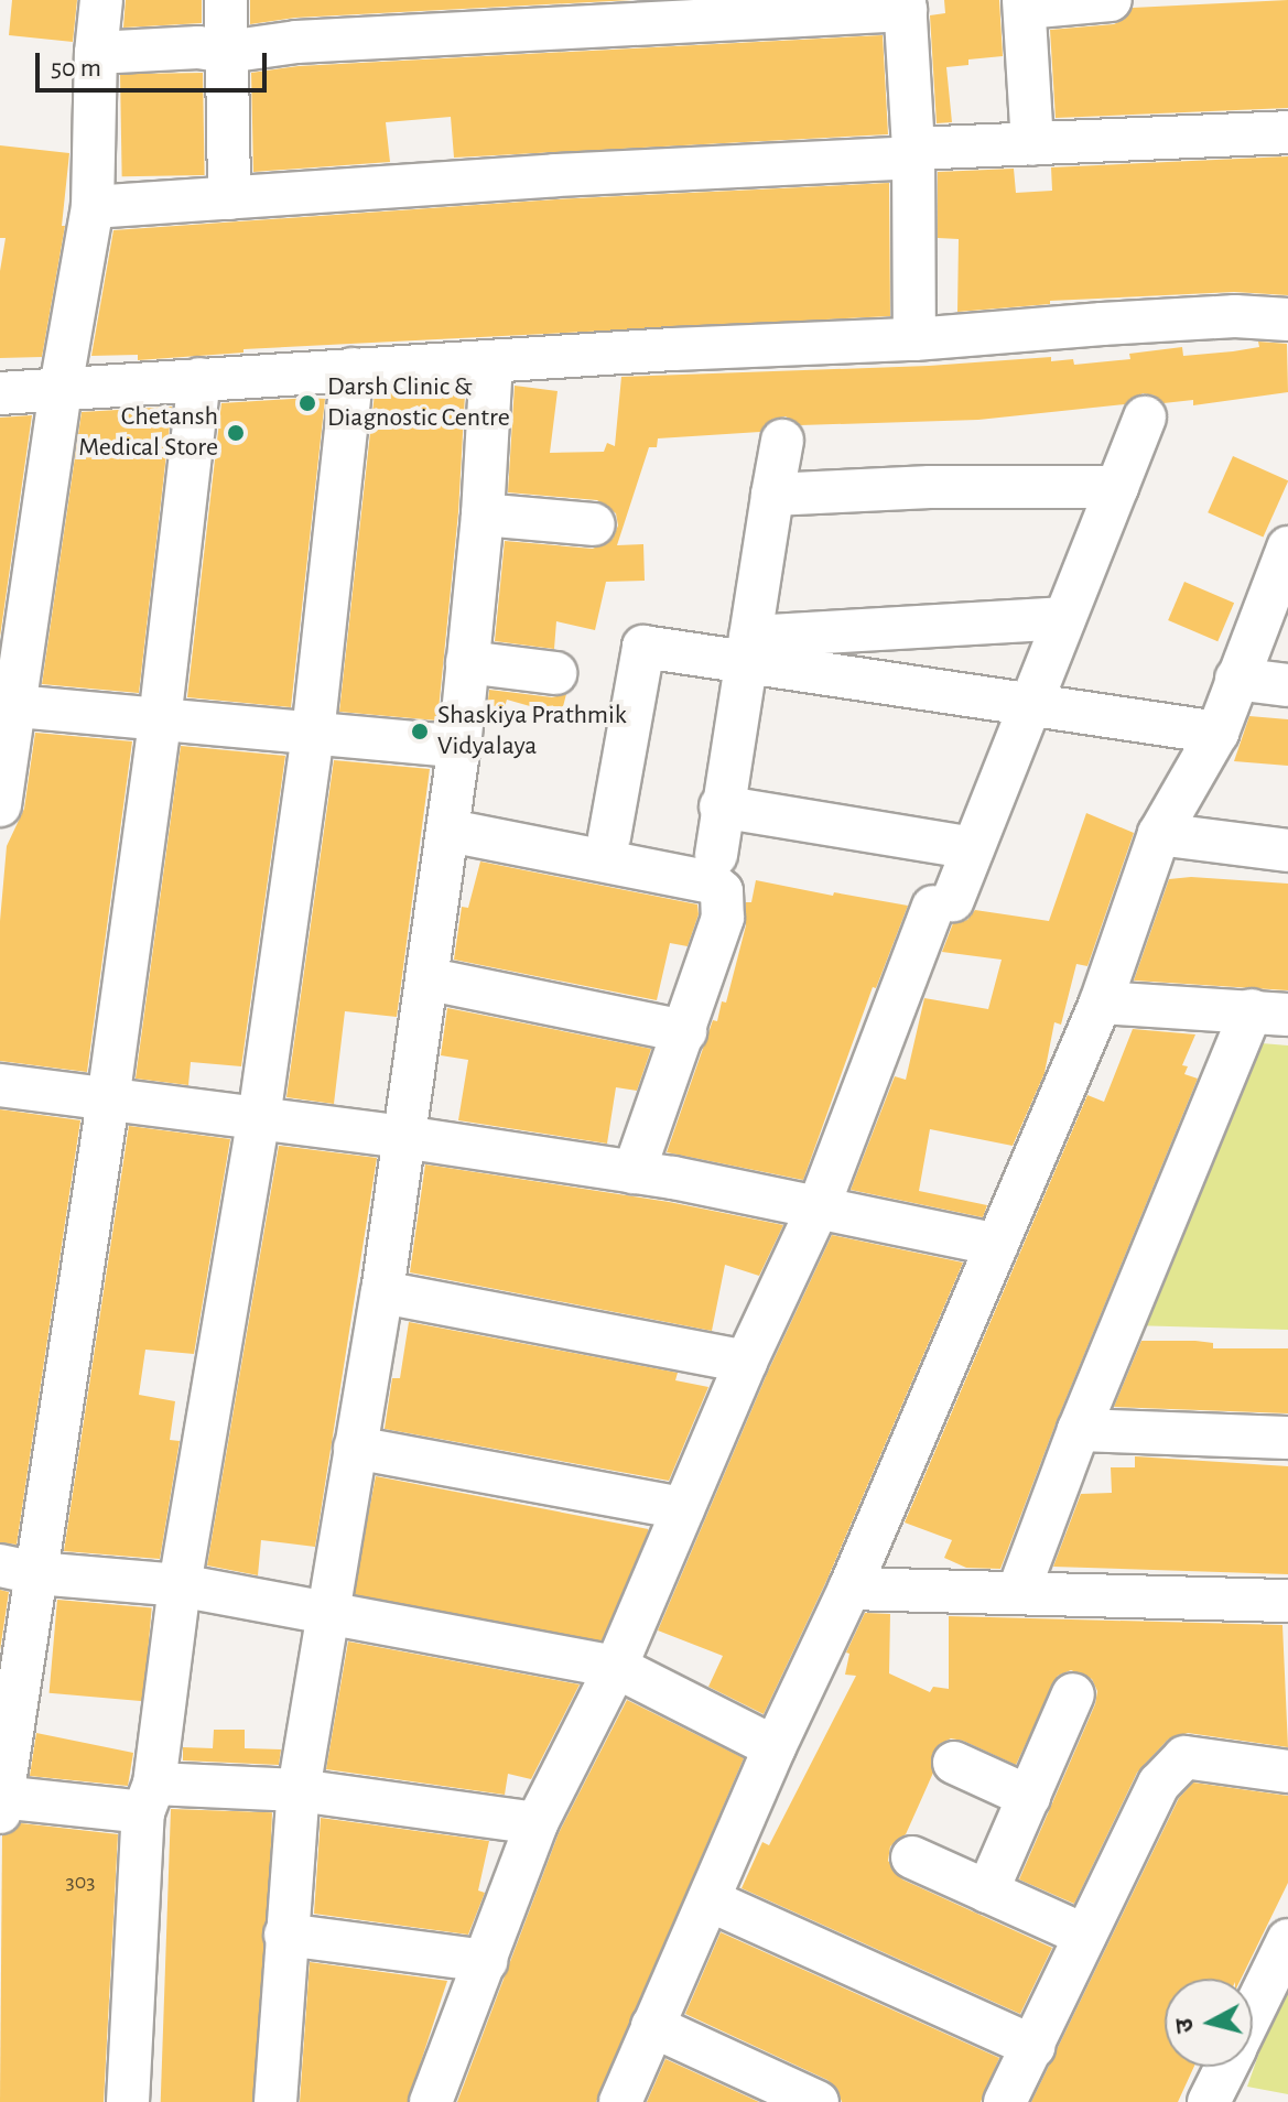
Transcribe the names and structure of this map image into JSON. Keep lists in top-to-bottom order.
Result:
{
  "places": ["Darsh Clinic & Diagnostic Centre", "Chetansh Medical Store", "Shaskiya Prathmik Vidyalaya"],
  "house_numbers": ["303"],
  "scale_bar": "50 m",
  "north": "left"
}
